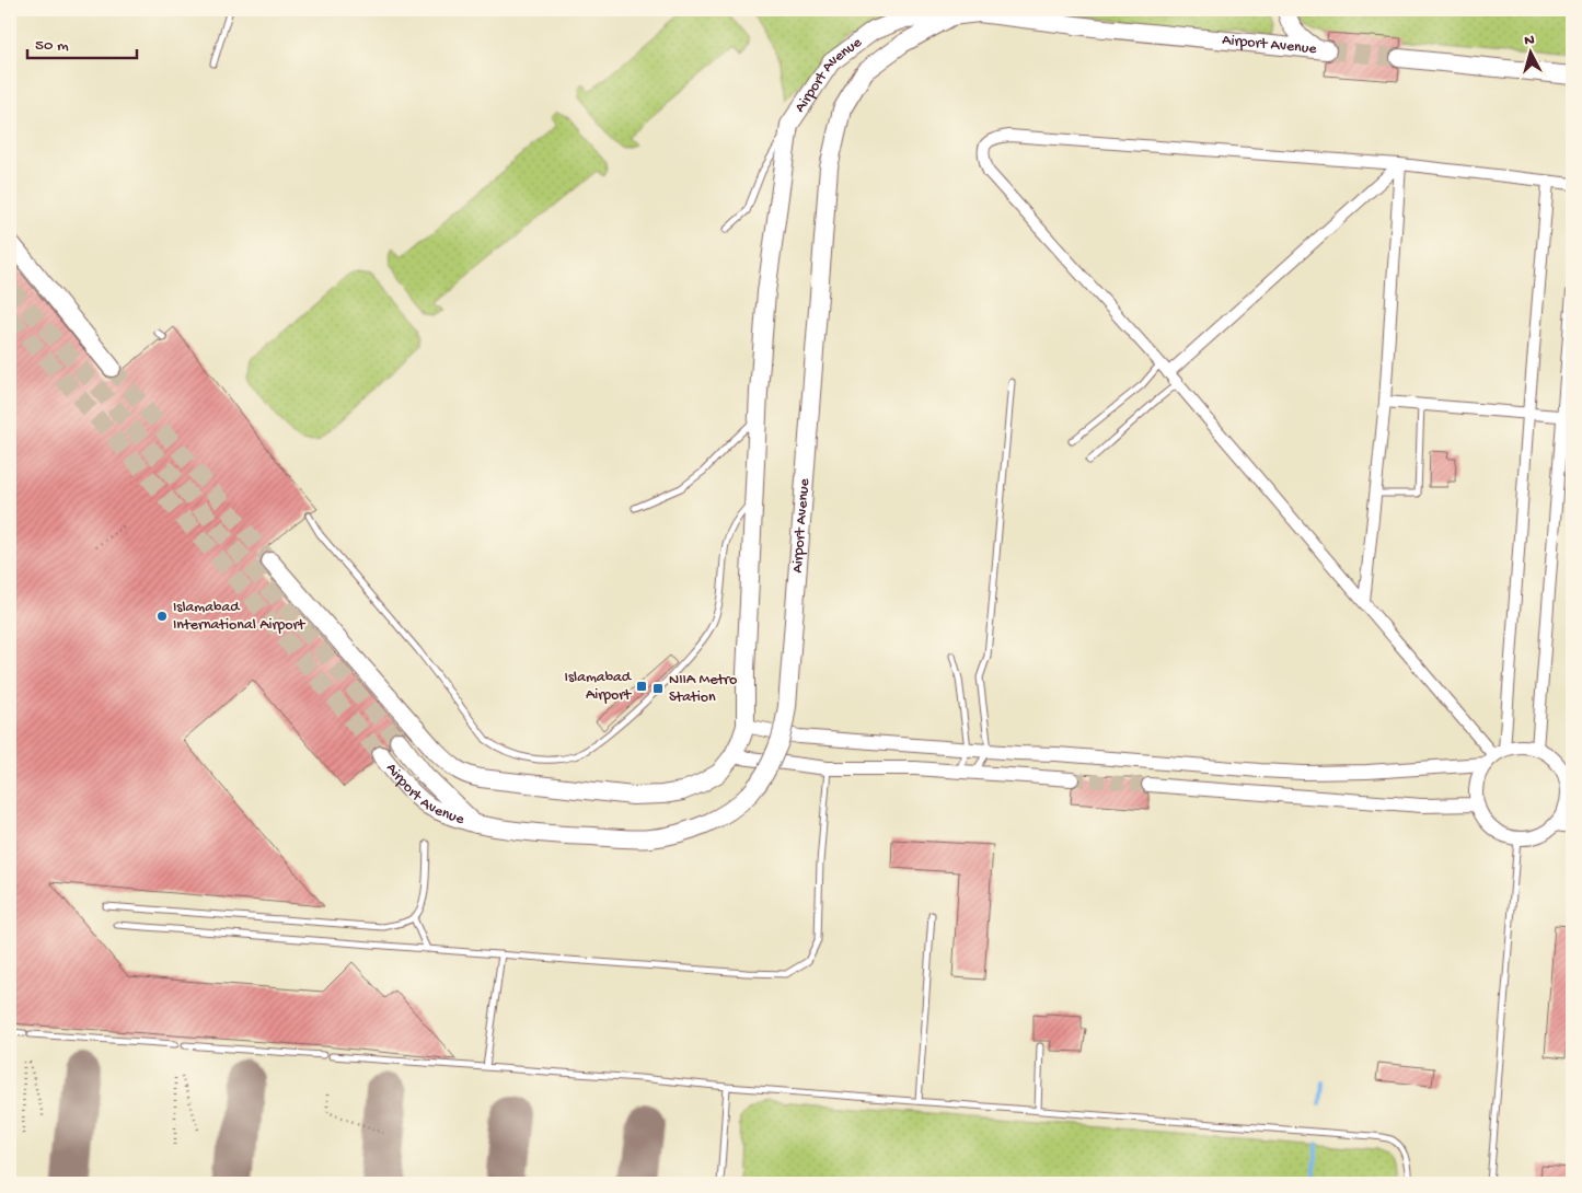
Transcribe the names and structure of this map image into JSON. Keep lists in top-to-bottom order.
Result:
{
  "streets": {
    "main road": ["Airport Avenue"]
  },
  "places": {
    "other": ["Islamabad International Airport"],
    "transit": ["Islamabad Airport", "NIIA Metro Station"]
  },
  "scale_bar": "50 m",
  "north": "top"
}
